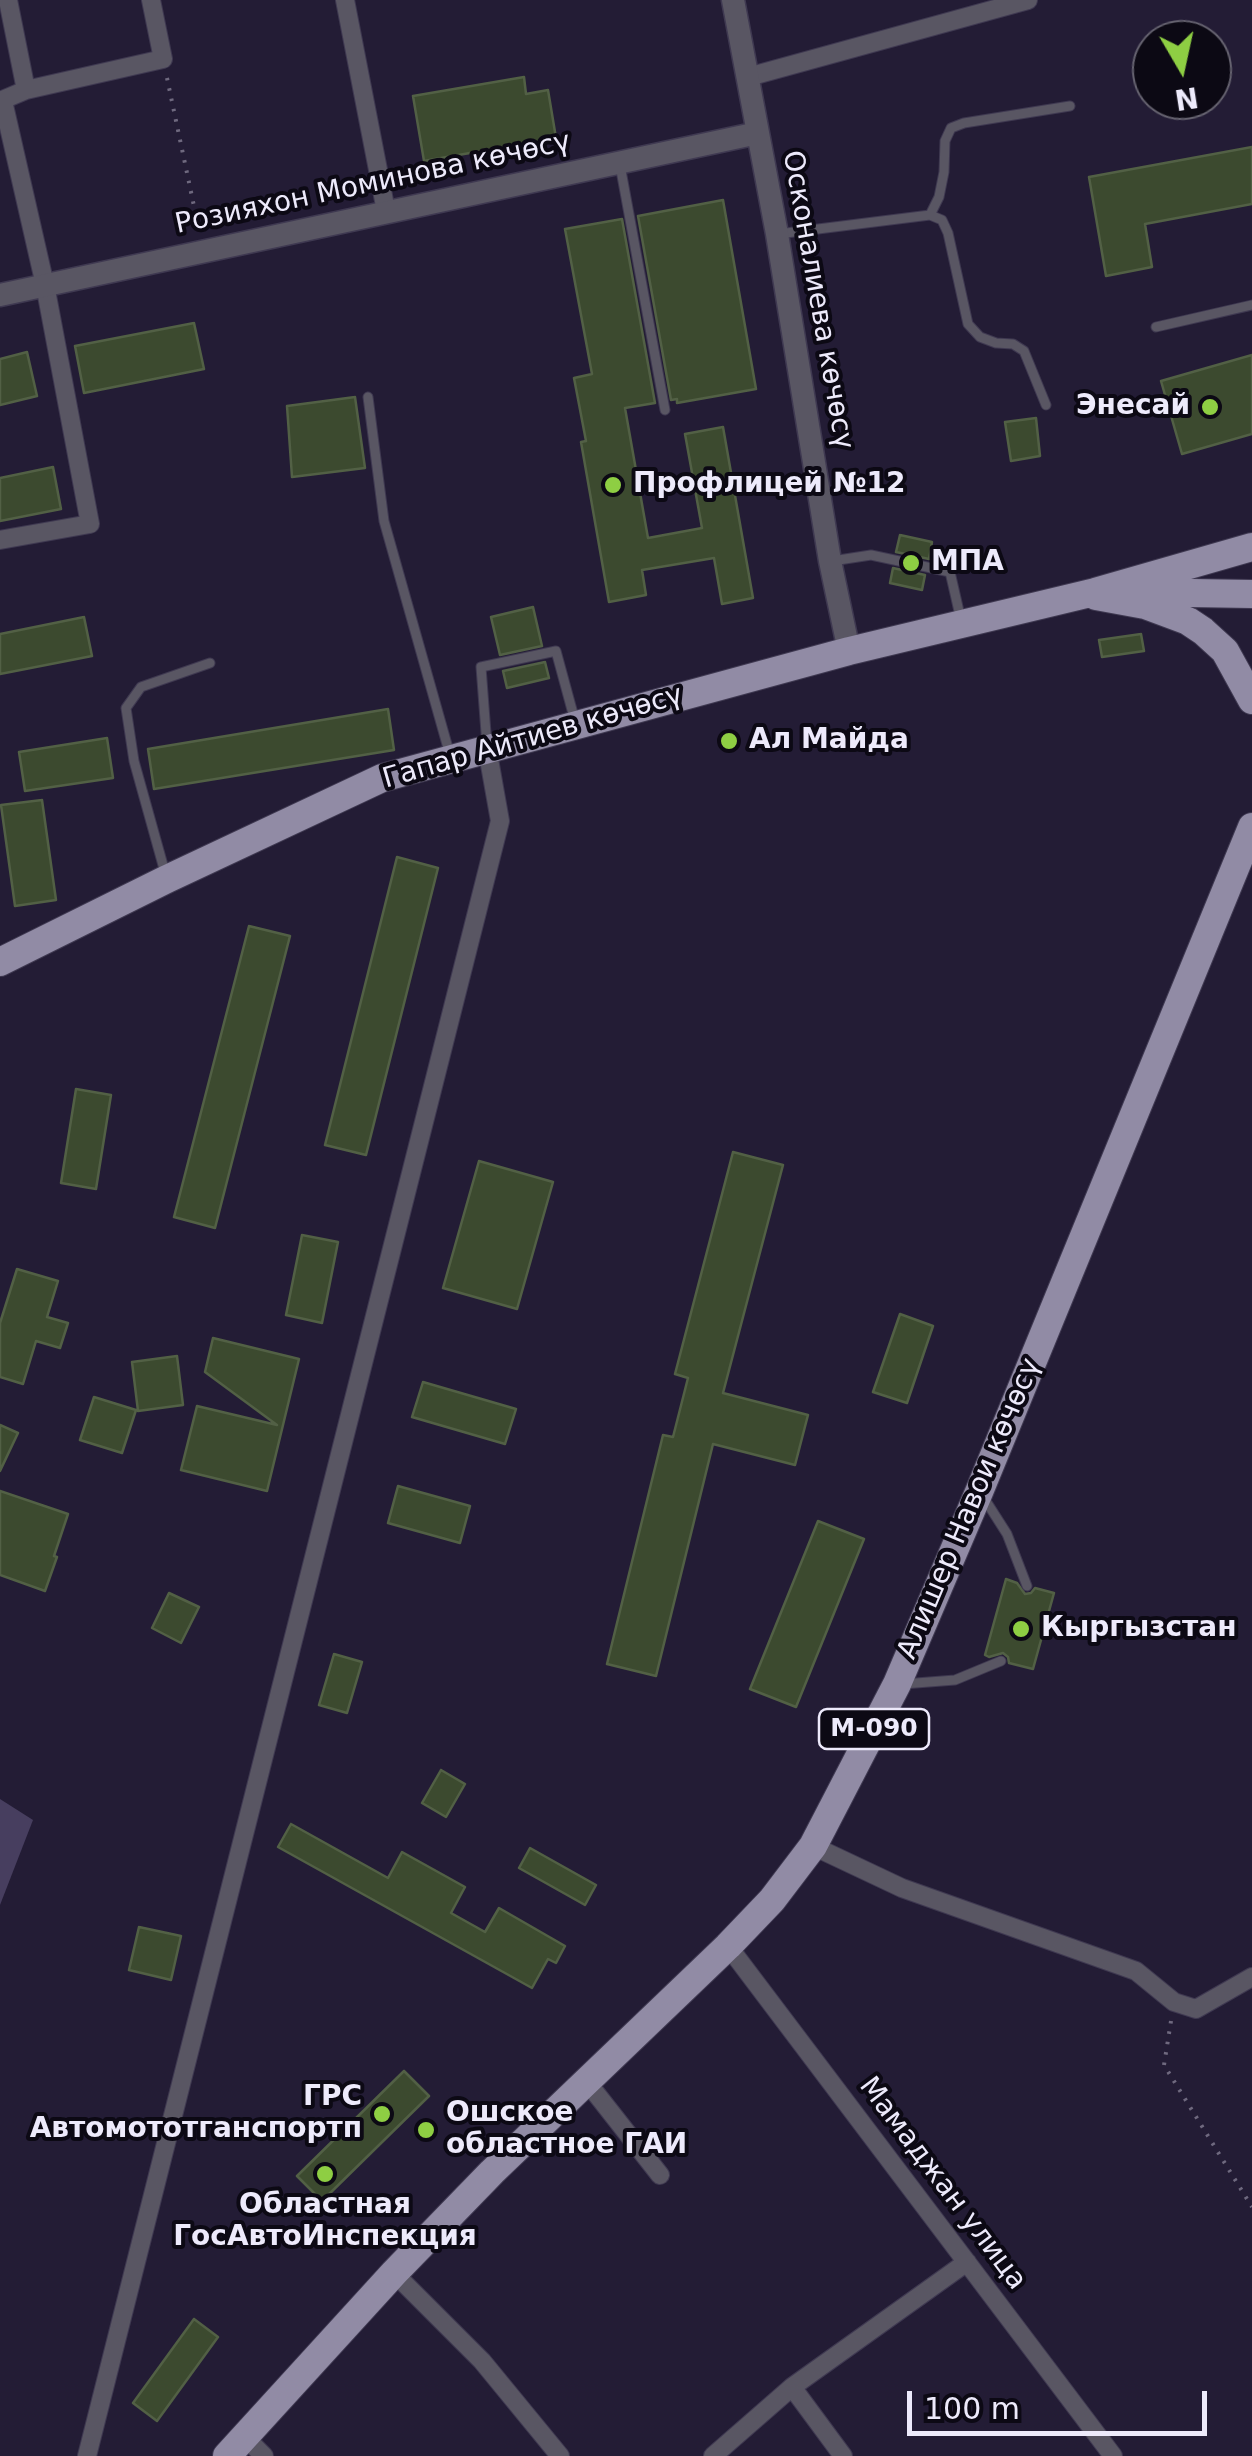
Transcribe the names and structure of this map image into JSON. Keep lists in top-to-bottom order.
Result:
{
  "streets": {
    "main road": ["Гапар Айтиев көчөсү", "Алишер Навои көчөсү", "М-090"],
    "street": ["Розияхон Моминова көчөсү", "Осконалиева көчөсү", "Мамаджан улица"]
  },
  "crossings": [
    ["Розияхон Моминова көчөсү", "Осконалиева көчөсү"],
    ["Осконалиева көчөсү", "Гапар Айтиев көчөсү"],
    ["Алишер Навои көчөсү", "Мамаджан улица"]
  ],
  "places": [
    "Энесай",
    "Профлицей №12",
    "МПА",
    "Ал Майда",
    "Кыргызстан",
    "ГРС Автомототганспортп",
    "Ошское областное ГАИ",
    "Областная ГосАвтоИнспекция"
  ],
  "scale_bar": "100 m",
  "north": "bottom"
}
